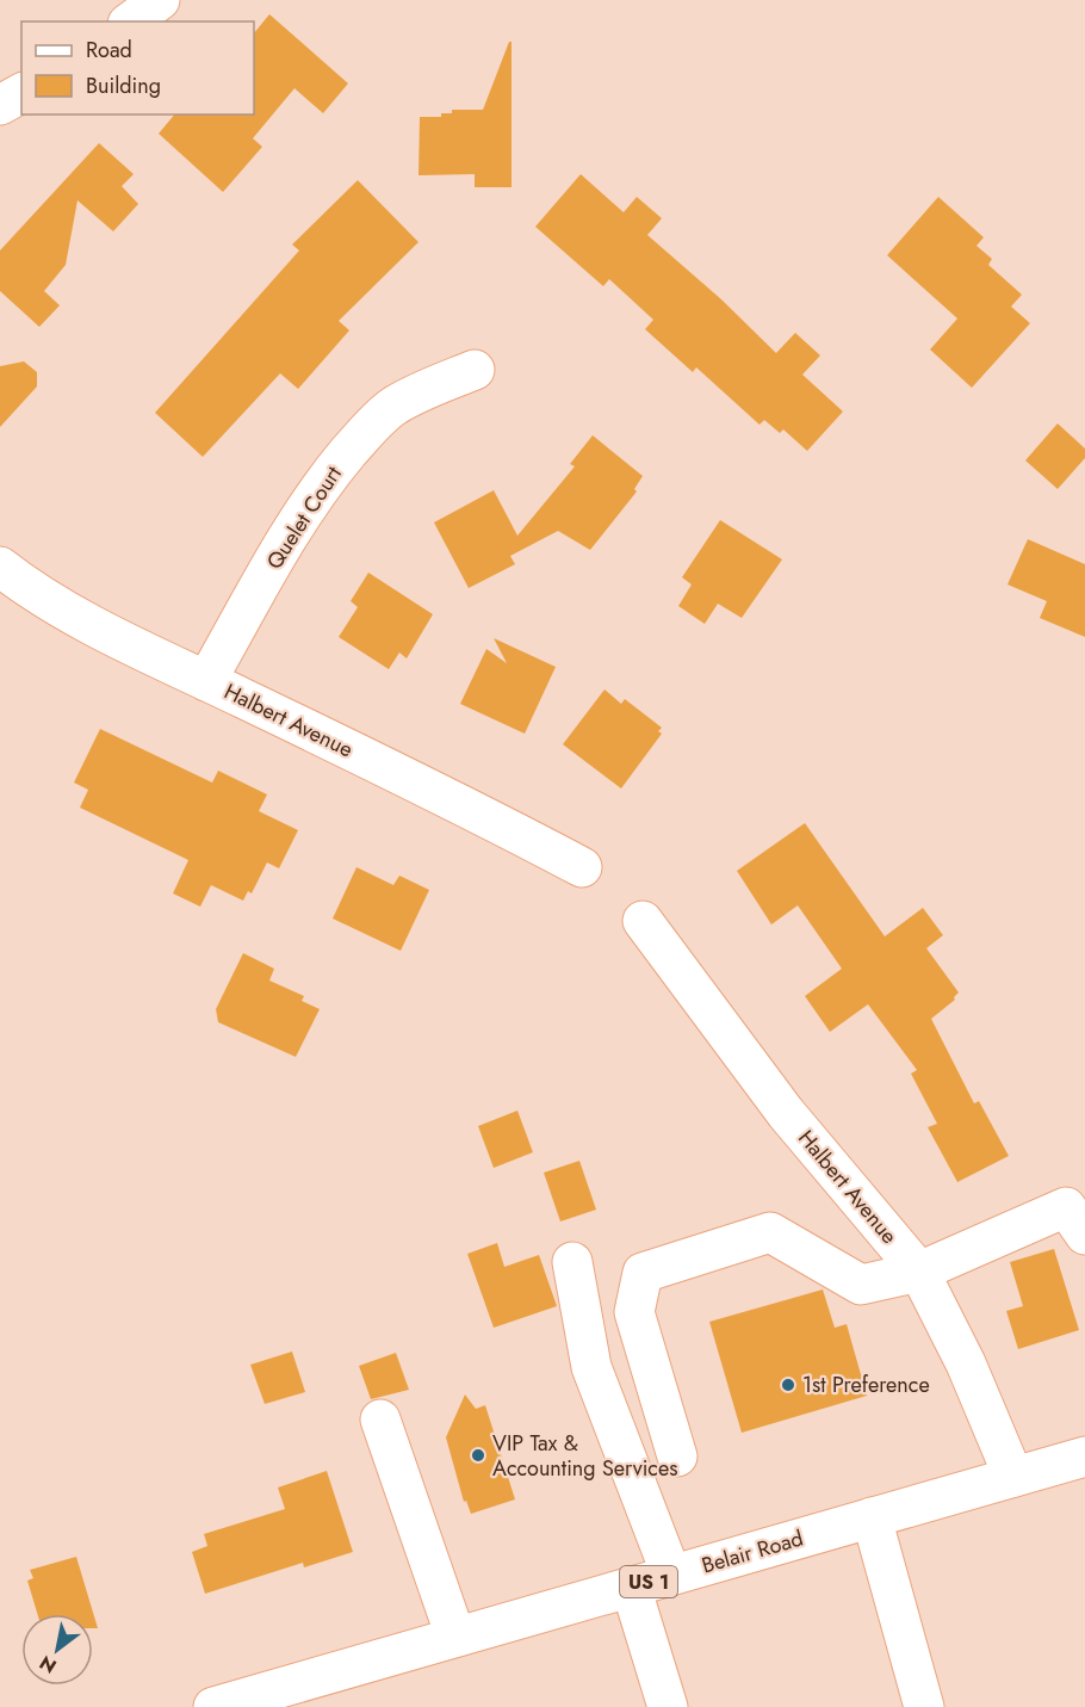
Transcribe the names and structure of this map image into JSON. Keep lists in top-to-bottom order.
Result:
{
  "streets": {
    "main road": [
      "Quelet Court",
      "Halbert Avenue",
      "Belair Road",
      "US 1"
    ]
  },
  "crossings": [
    ["Quelet Court", "Halbert Avenue"],
    ["Halbert Avenue", "Belair Road"]
  ],
  "places": ["1st Preference", "VIP Tax & Accounting Services"],
  "legend": ["Road", "Building"],
  "north": "bottom left"
}
